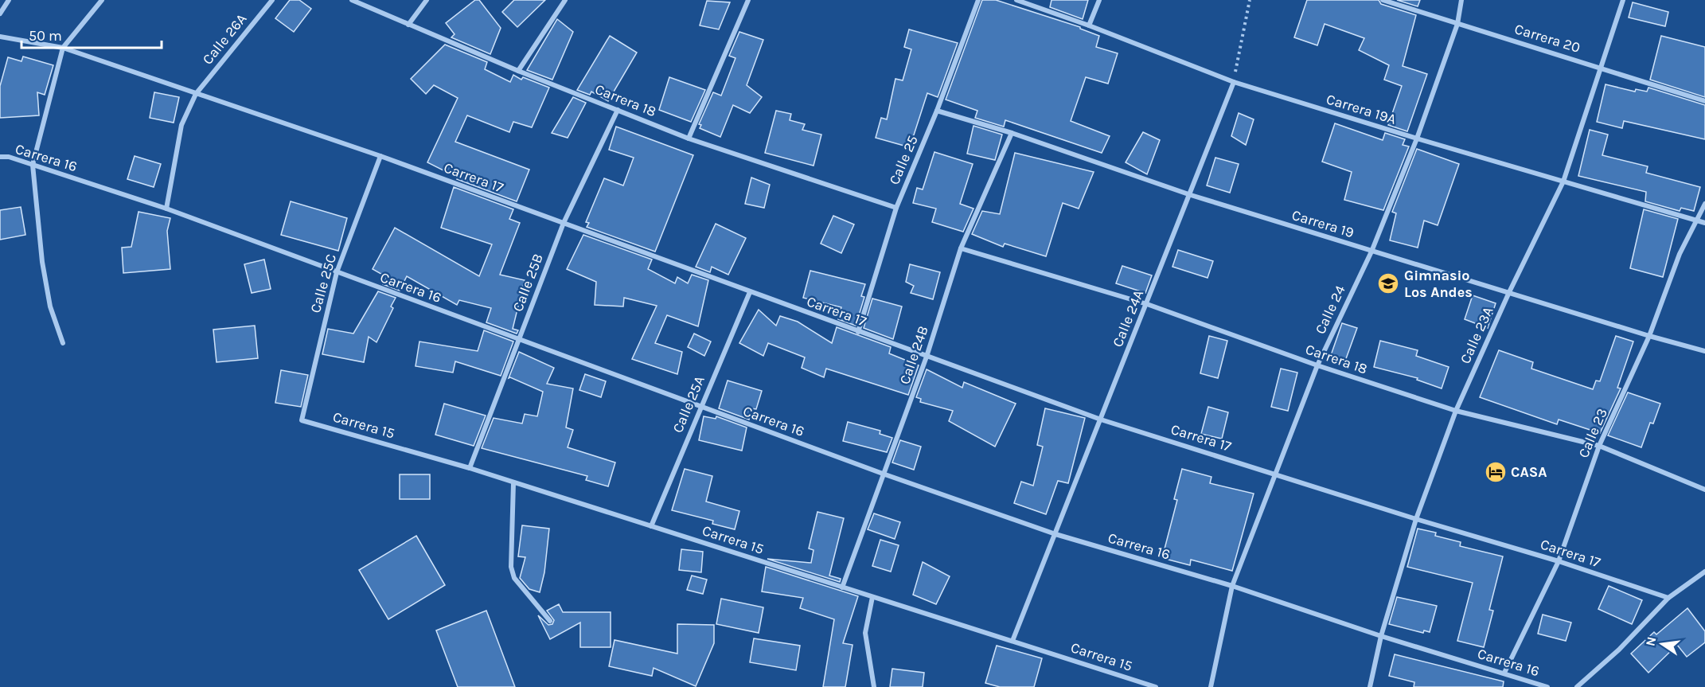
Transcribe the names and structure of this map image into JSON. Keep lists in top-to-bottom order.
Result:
{
  "streets": {
    "street": [
      "Carrera 20",
      "Calle 26A",
      "Carrera 18",
      "Carrera 19A",
      "Carrera 16",
      "Calle 25",
      "Carrera 17",
      "Carrera 19",
      "Calle 25B",
      "Calle 25C",
      "Calle 24",
      "Calle 24A",
      "Calle 23A",
      "Calle 24B",
      "Calle 25A",
      "Carrera 15",
      "Calle 23"
    ]
  },
  "crossings": [
    ["Carrera 20", "Calle 24"],
    ["Carrera 20", "Calle 23A"],
    ["Calle 26A", "Carrera 16"],
    ["Calle 26A", "Carrera 17"],
    ["Carrera 18", "Calle 25"],
    ["Carrera 18", "Calle 25B"],
    ["Carrera 18", "Calle 24"],
    ["Carrera 18", "Calle 24A"],
    ["Carrera 18", "Calle 23A"],
    ["Carrera 18", "Calle 24B"],
    ["Carrera 18", "Calle 23"],
    ["Carrera 19A", "Calle 24"],
    ["Carrera 19A", "Calle 24A"],
    ["Carrera 19A", "Calle 23A"],
    ["Carrera 19A", "Calle 23"],
    ["Carrera 16", "Calle 25B"],
    ["Carrera 16", "Calle 25C"],
    ["Carrera 16", "Calle 24"],
    ["Carrera 16", "Calle 24A"],
    ["Carrera 16", "Calle 23A"],
    ["Carrera 16", "Calle 24B"],
    ["Carrera 16", "Calle 25A"],
    ["Carrera 16", "Calle 23"],
    ["Calle 25", "Carrera 17"],
    ["Calle 25", "Carrera 19"],
    ["Carrera 17", "Calle 25B"],
    ["Carrera 17", "Calle 25C"],
    ["Carrera 17", "Calle 24"],
    ["Carrera 17", "Calle 24A"],
    ["Carrera 17", "Calle 23A"],
    ["Carrera 17", "Calle 24B"],
    ["Carrera 17", "Calle 25A"],
    ["Carrera 17", "Calle 23"],
    ["Carrera 19", "Calle 24"],
    ["Carrera 19", "Calle 24A"],
    ["Carrera 19", "Calle 23A"],
    ["Carrera 19", "Calle 24B"],
    ["Carrera 19", "Calle 23"],
    ["Calle 25B", "Carrera 15"],
    ["Calle 25C", "Carrera 15"],
    ["Calle 24A", "Carrera 15"],
    ["Calle 24B", "Carrera 15"],
    ["Calle 25A", "Carrera 15"]
  ],
  "places": {
    "school or university": ["Gimnasio Los Andes"],
    "hotel": ["CASA"]
  },
  "scale_bar": "50 m",
  "north": "left"
}
